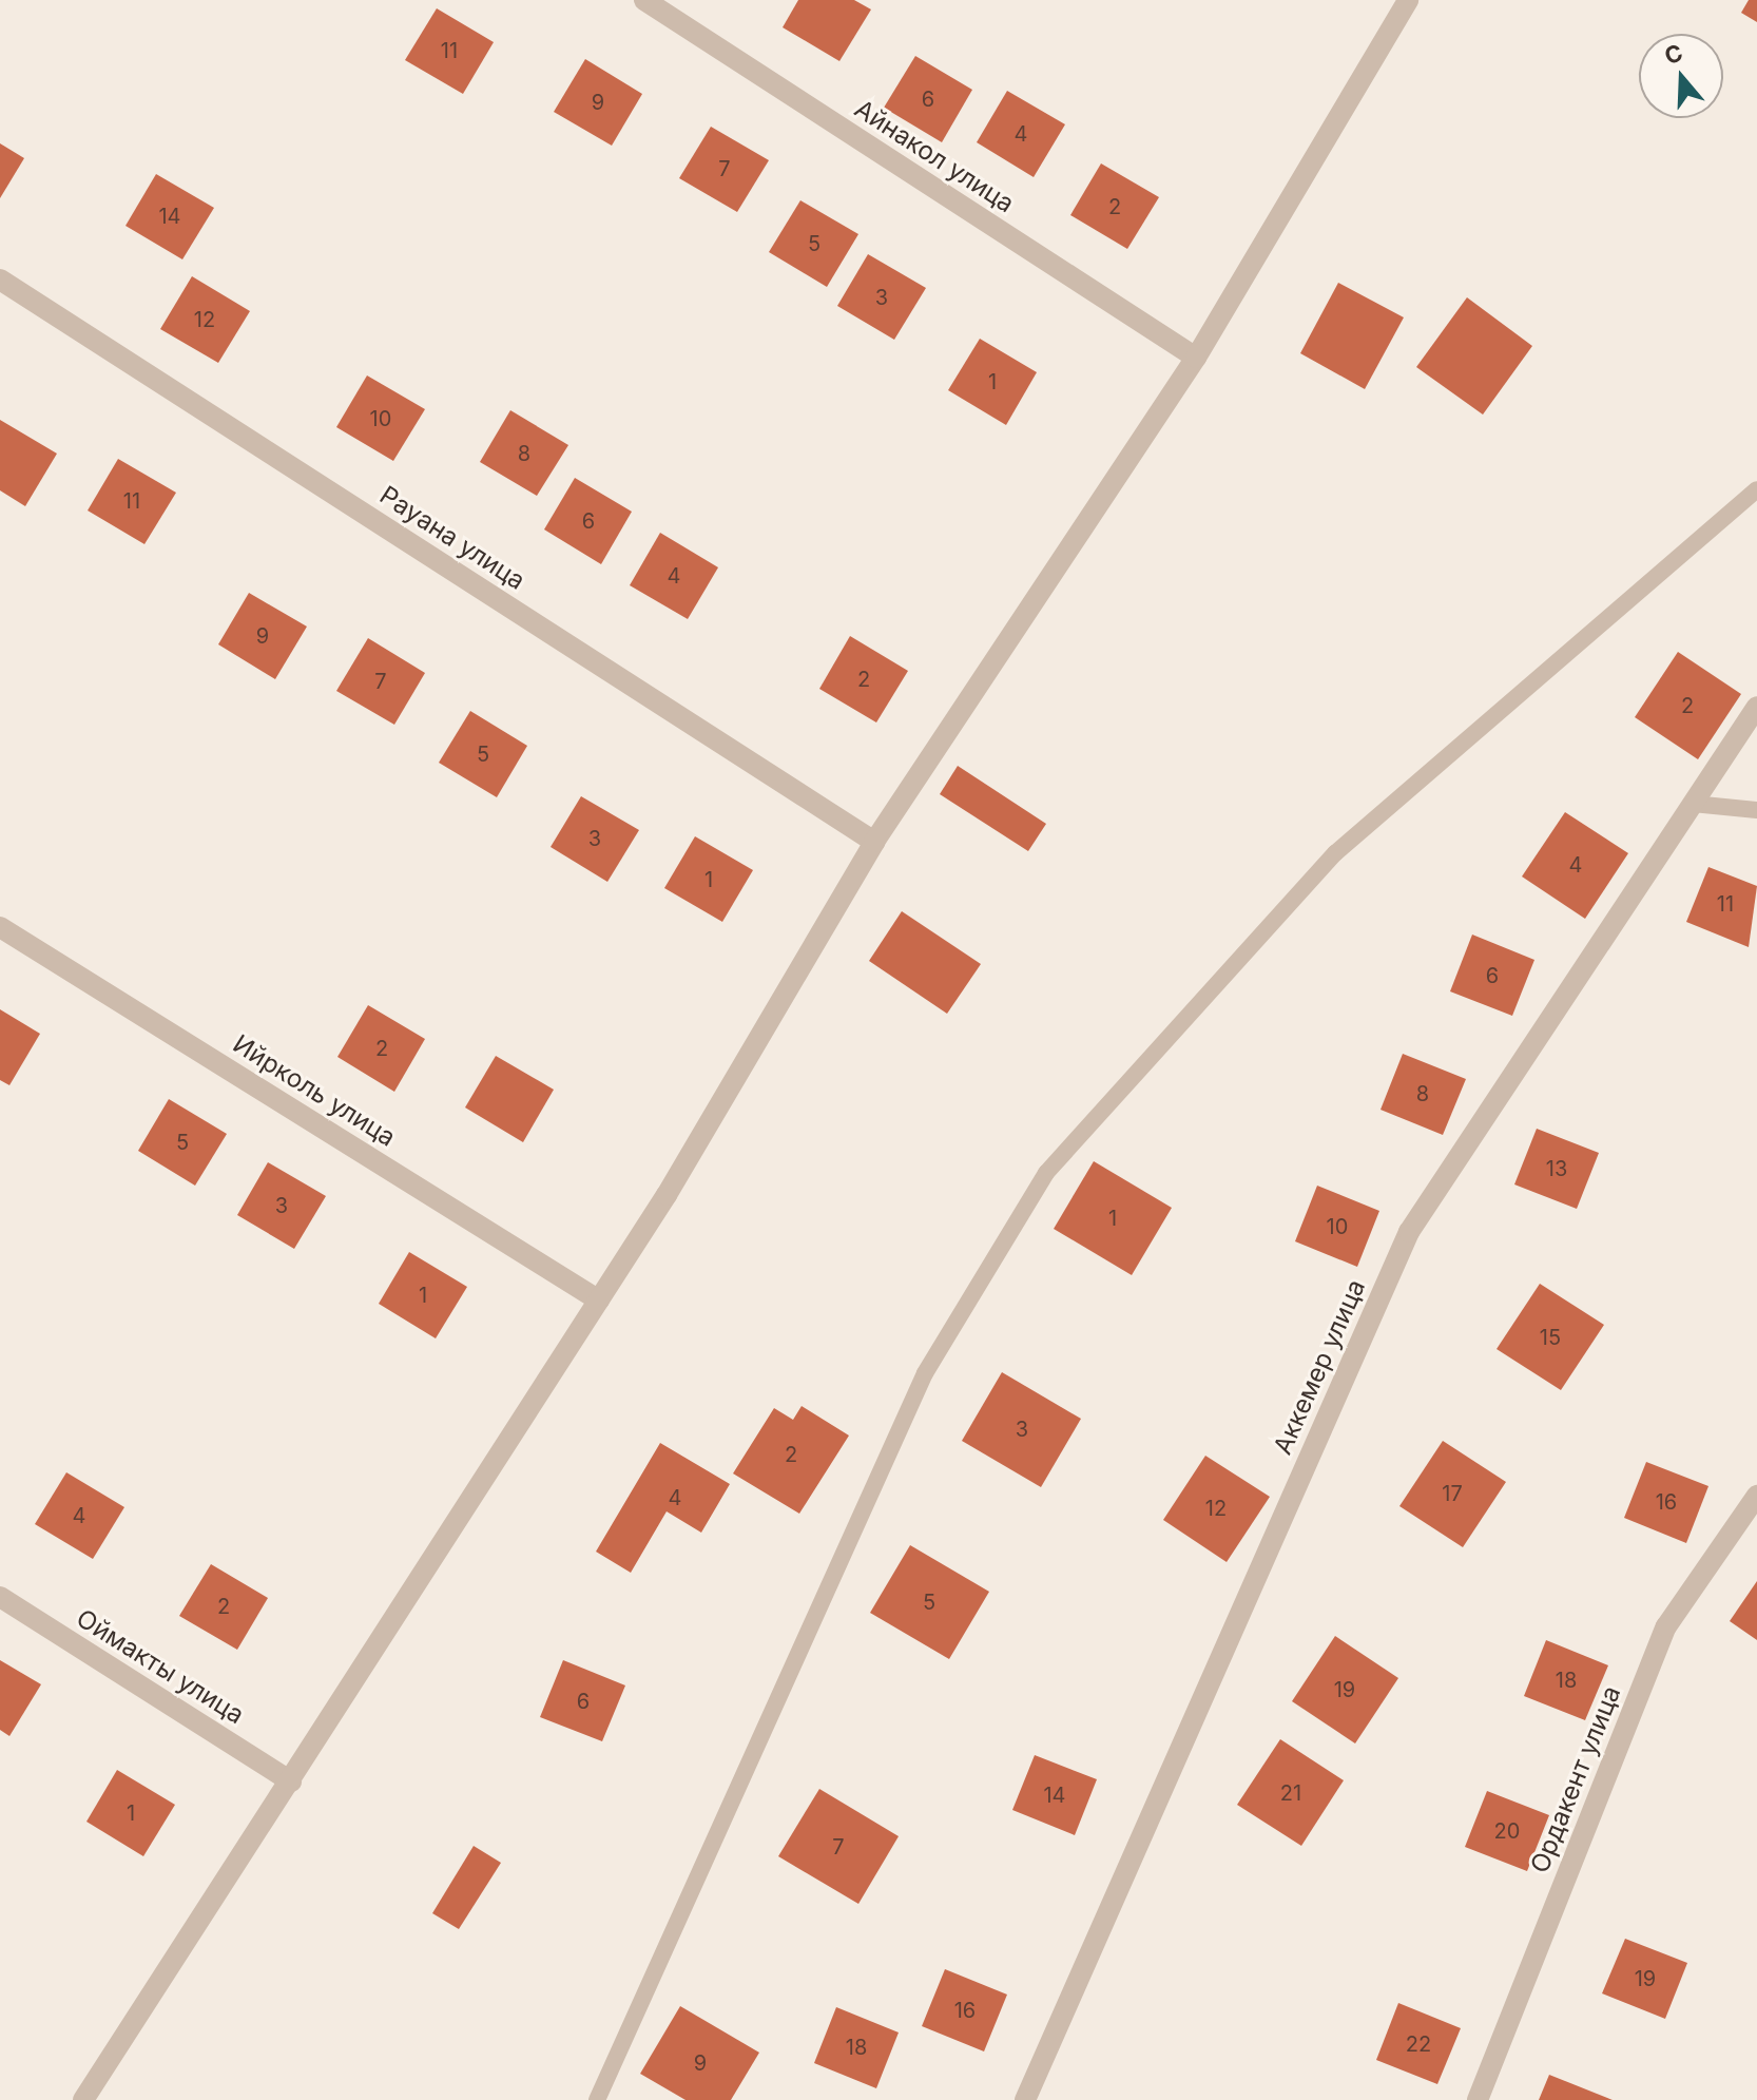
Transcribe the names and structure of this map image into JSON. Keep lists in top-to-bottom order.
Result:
{
  "streets": {
    "street": [
      "Айнакол улица",
      "Рауана улица",
      "Ийрколь улица",
      "Аккемер улица",
      "Оймакты улица",
      "Ордакент улица"
    ]
  },
  "house_numbers": [
    "11",
    "6",
    "9",
    "4",
    "7",
    "2",
    "14",
    "5",
    "3",
    "12",
    "1",
    "10",
    "8",
    "11",
    "6",
    "4",
    "9",
    "2",
    "7",
    "2",
    "5",
    "3",
    "4",
    "1",
    "11",
    "6",
    "2",
    "8",
    "5",
    "13",
    "3",
    "1",
    "10",
    "1",
    "15",
    "3",
    "2",
    "17",
    "4",
    "16",
    "12",
    "4",
    "5",
    "2",
    "18",
    "19",
    "6",
    "21",
    "14",
    "1",
    "20",
    "7",
    "19",
    "16",
    "22",
    "18",
    "9"
  ],
  "north": "top"
}
